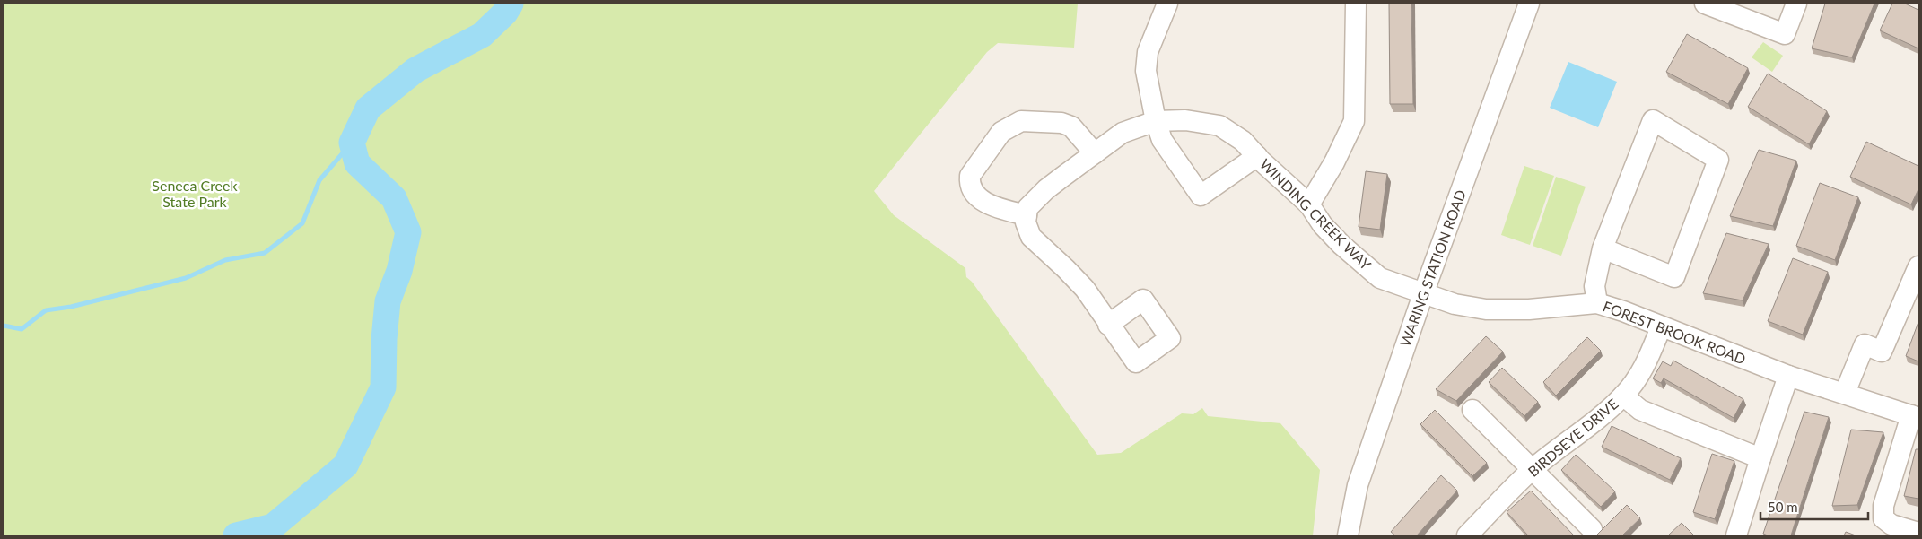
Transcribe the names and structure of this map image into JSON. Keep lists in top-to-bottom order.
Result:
{
  "streets": {
    "street": [
      "WINDING CREEK WAY",
      "WARING STATION ROAD",
      "FOREST BROOK ROAD",
      "BIRDSEYE DRIVE"
    ]
  },
  "crossings": [
    ["WINDING CREEK WAY", "WARING STATION ROAD"],
    ["WINDING CREEK WAY", "FOREST BROOK ROAD"],
    ["WARING STATION ROAD", "FOREST BROOK ROAD"],
    ["FOREST BROOK ROAD", "BIRDSEYE DRIVE"]
  ],
  "parks": ["Seneca Creek State Park"],
  "scale_bar": "50 m"
}
